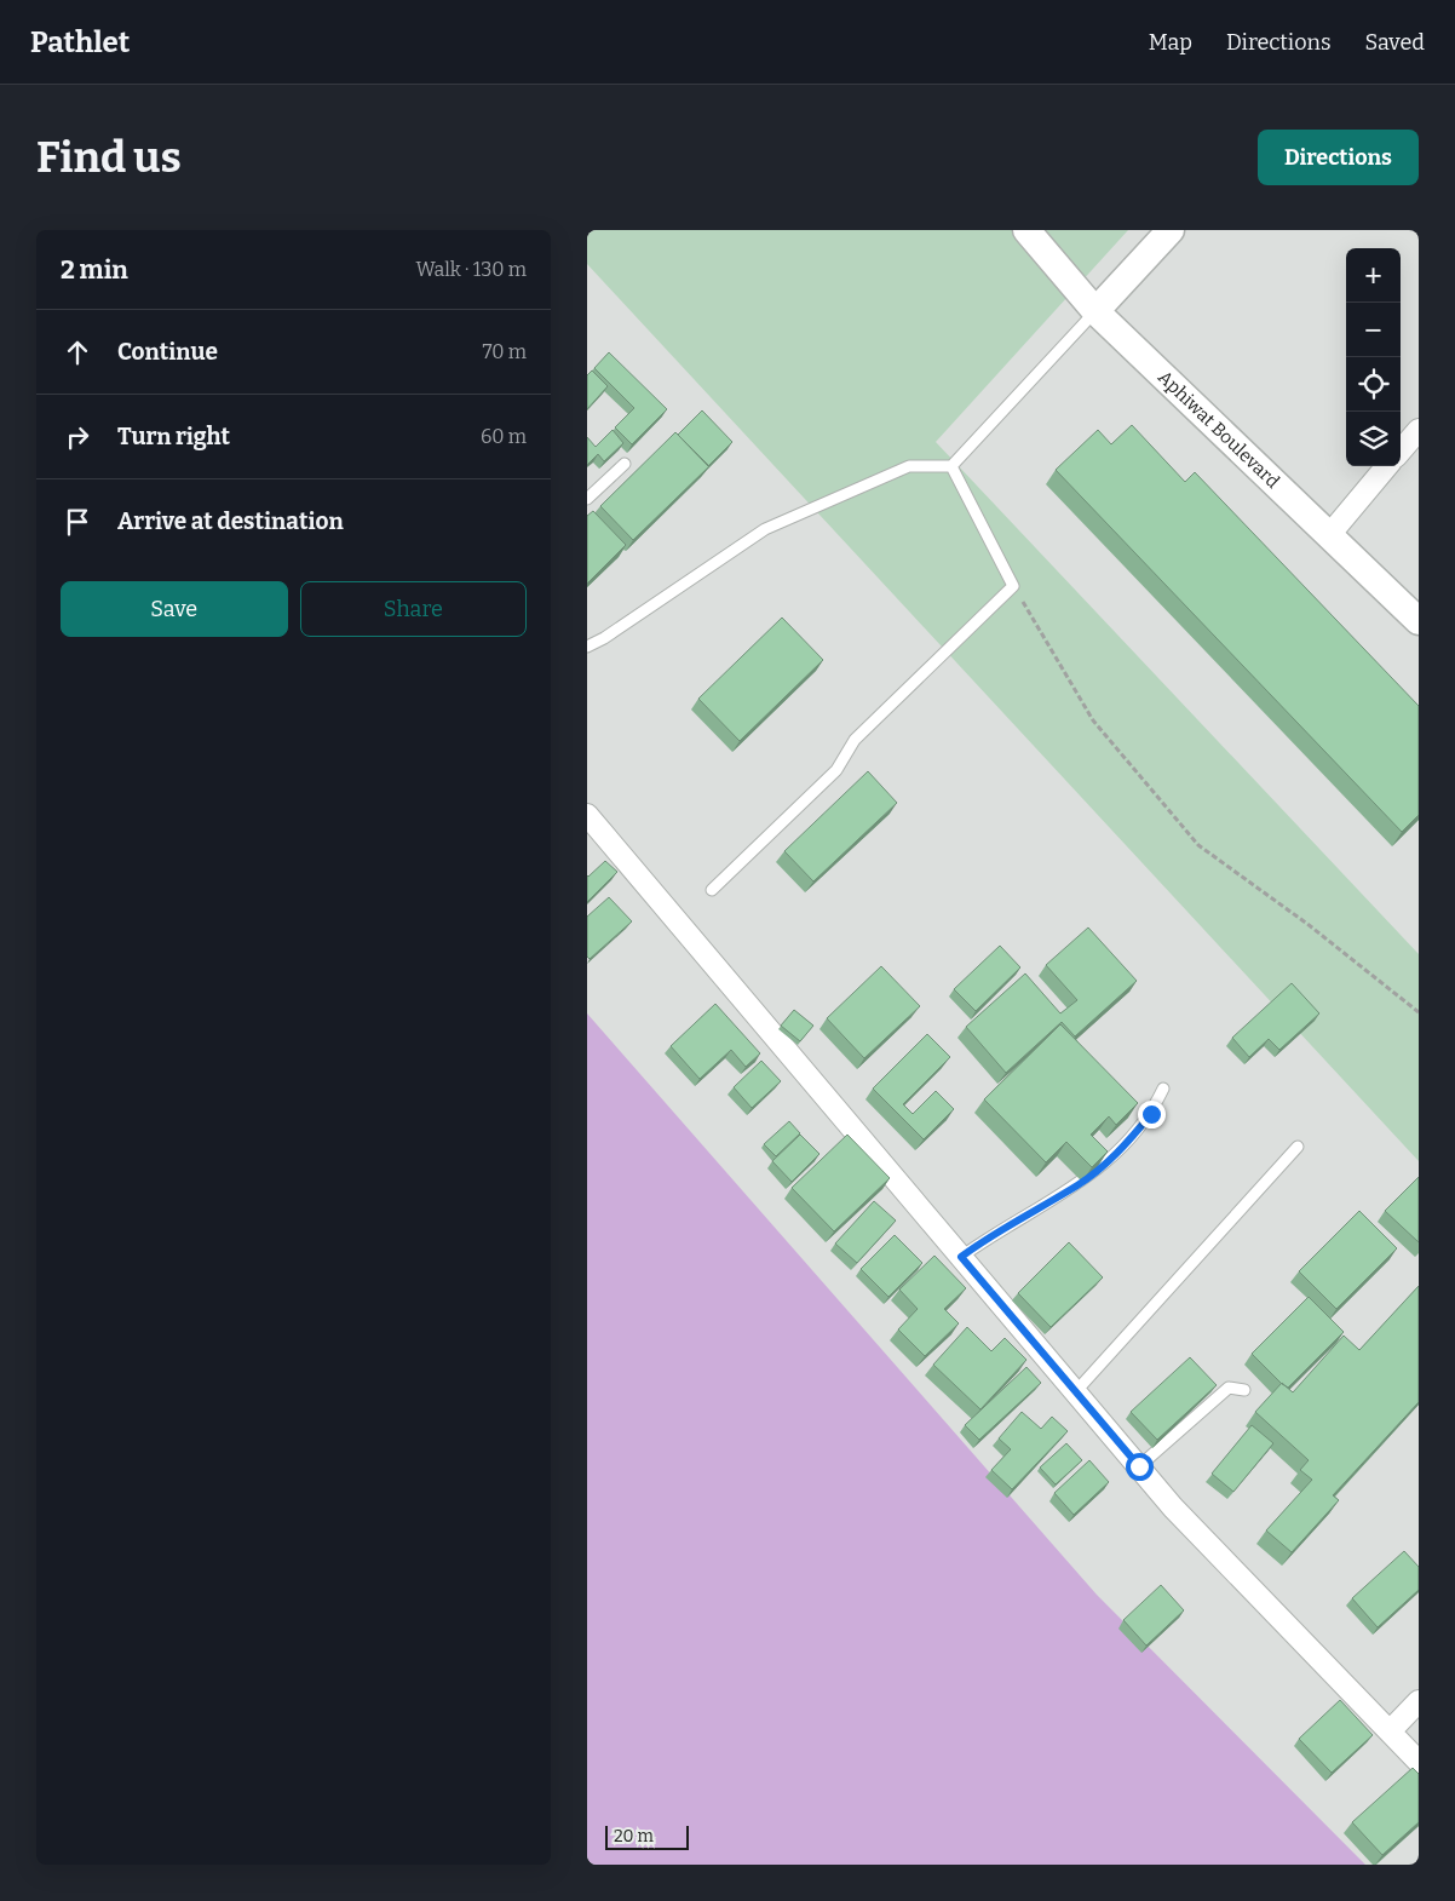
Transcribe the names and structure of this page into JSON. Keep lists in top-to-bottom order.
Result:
{
  "streets": {
    "street": ["Aphiwat Boulevard"]
  },
  "scale_bar": "20 m",
  "page": {
    "header": "Pathlet",
    "nav": ["Map", "Directions", "Saved"],
    "buttons": [
      "Directions",
      ["Save", "Share"]
    ],
    "title": "Find us",
    "heading": ["2 min", "Walk · 130 m"],
    "map_buttons": ["+", "−"],
    "list": [
      ["Continue", "70 m"],
      ["Turn right", "60 m"],
      "Arrive at destination"
    ],
    "scale": "20 m"
  }
}
